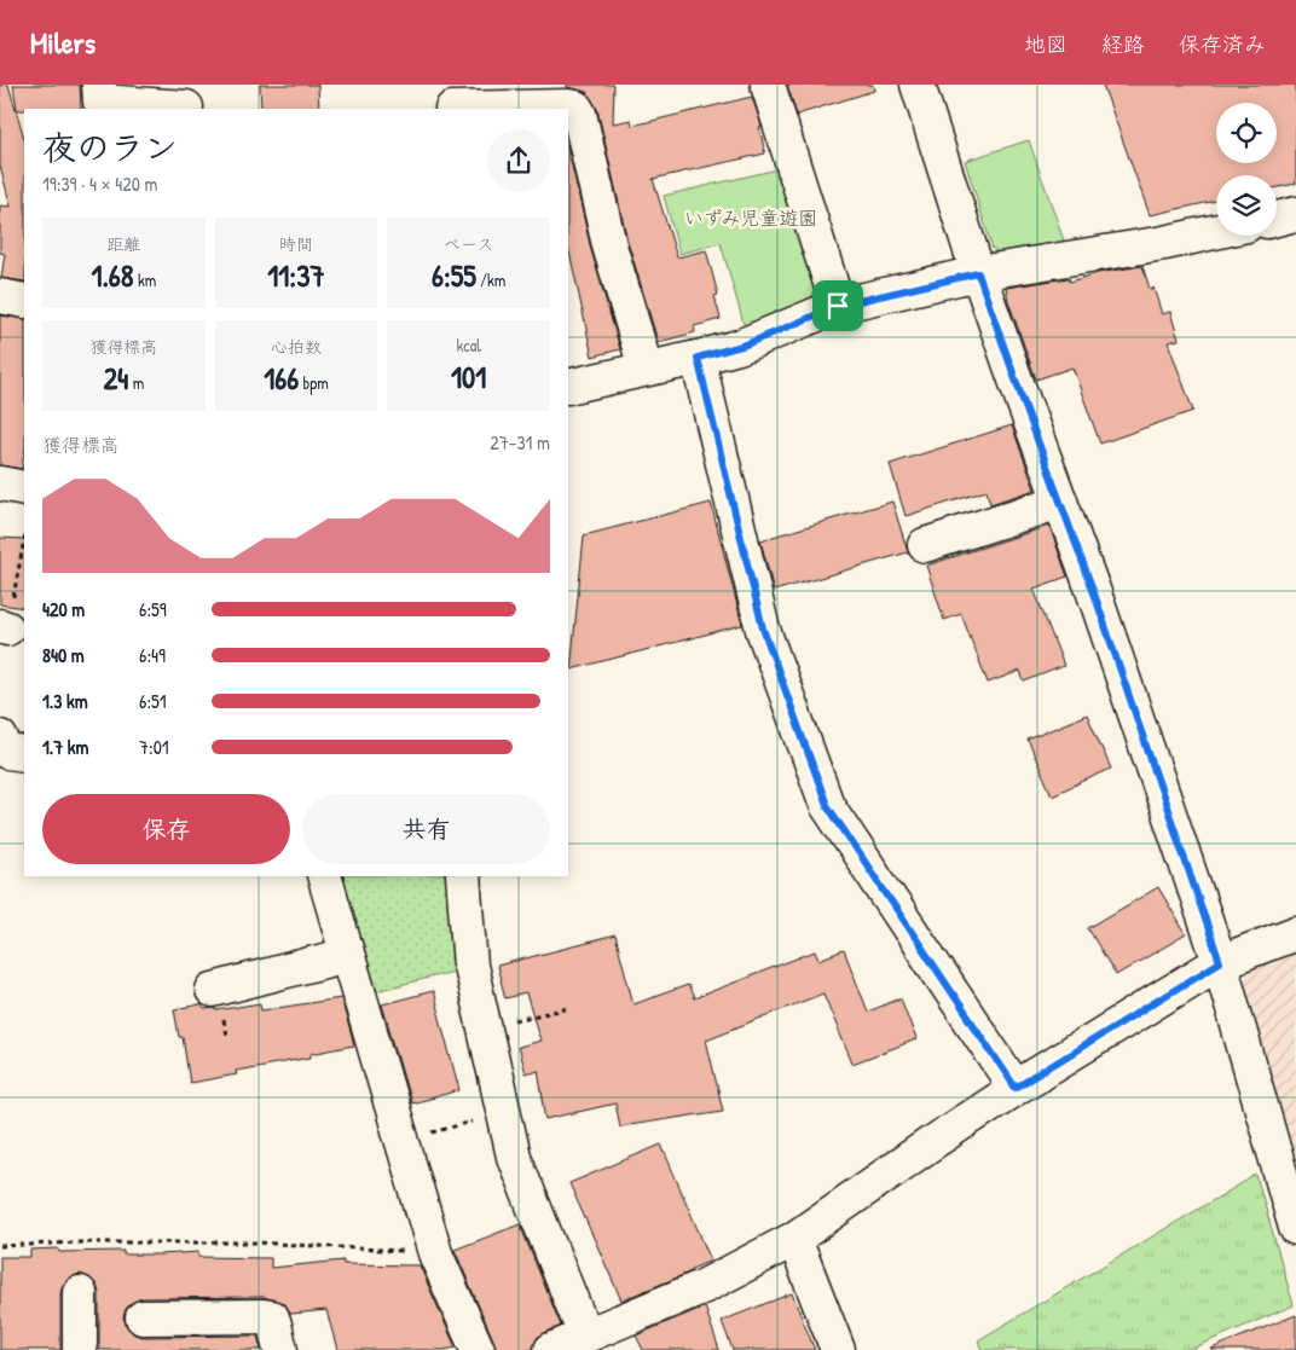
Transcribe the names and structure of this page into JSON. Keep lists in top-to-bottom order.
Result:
{
  "parks": ["いずみ児童遊園"],
  "page": {
    "header": "Milers",
    "nav": ["地図", "経路", "保存済み"],
    "heading": ["夜のラン", "19:39 · 4 × 420 m"],
    "stats": [
      ["距離", "1.68 km"],
      ["時間", "11:37"],
      ["ペース", "6:55 /km"],
      ["獲得標高", "24 m"],
      ["心拍数", "166 bpm"],
      ["kcal", "101"]
    ],
    "chart": ["獲得標高", "27–31 m"],
    "list": [
      {
        "name": "420 m",
        "note": "6:59"
      },
      {
        "name": "840 m",
        "note": "6:49"
      },
      {
        "name": "1.3 km",
        "note": "6:51"
      },
      {
        "name": "1.7 km",
        "note": "7:01"
      }
    ],
    "buttons": ["保存", "共有"]
  }
}
